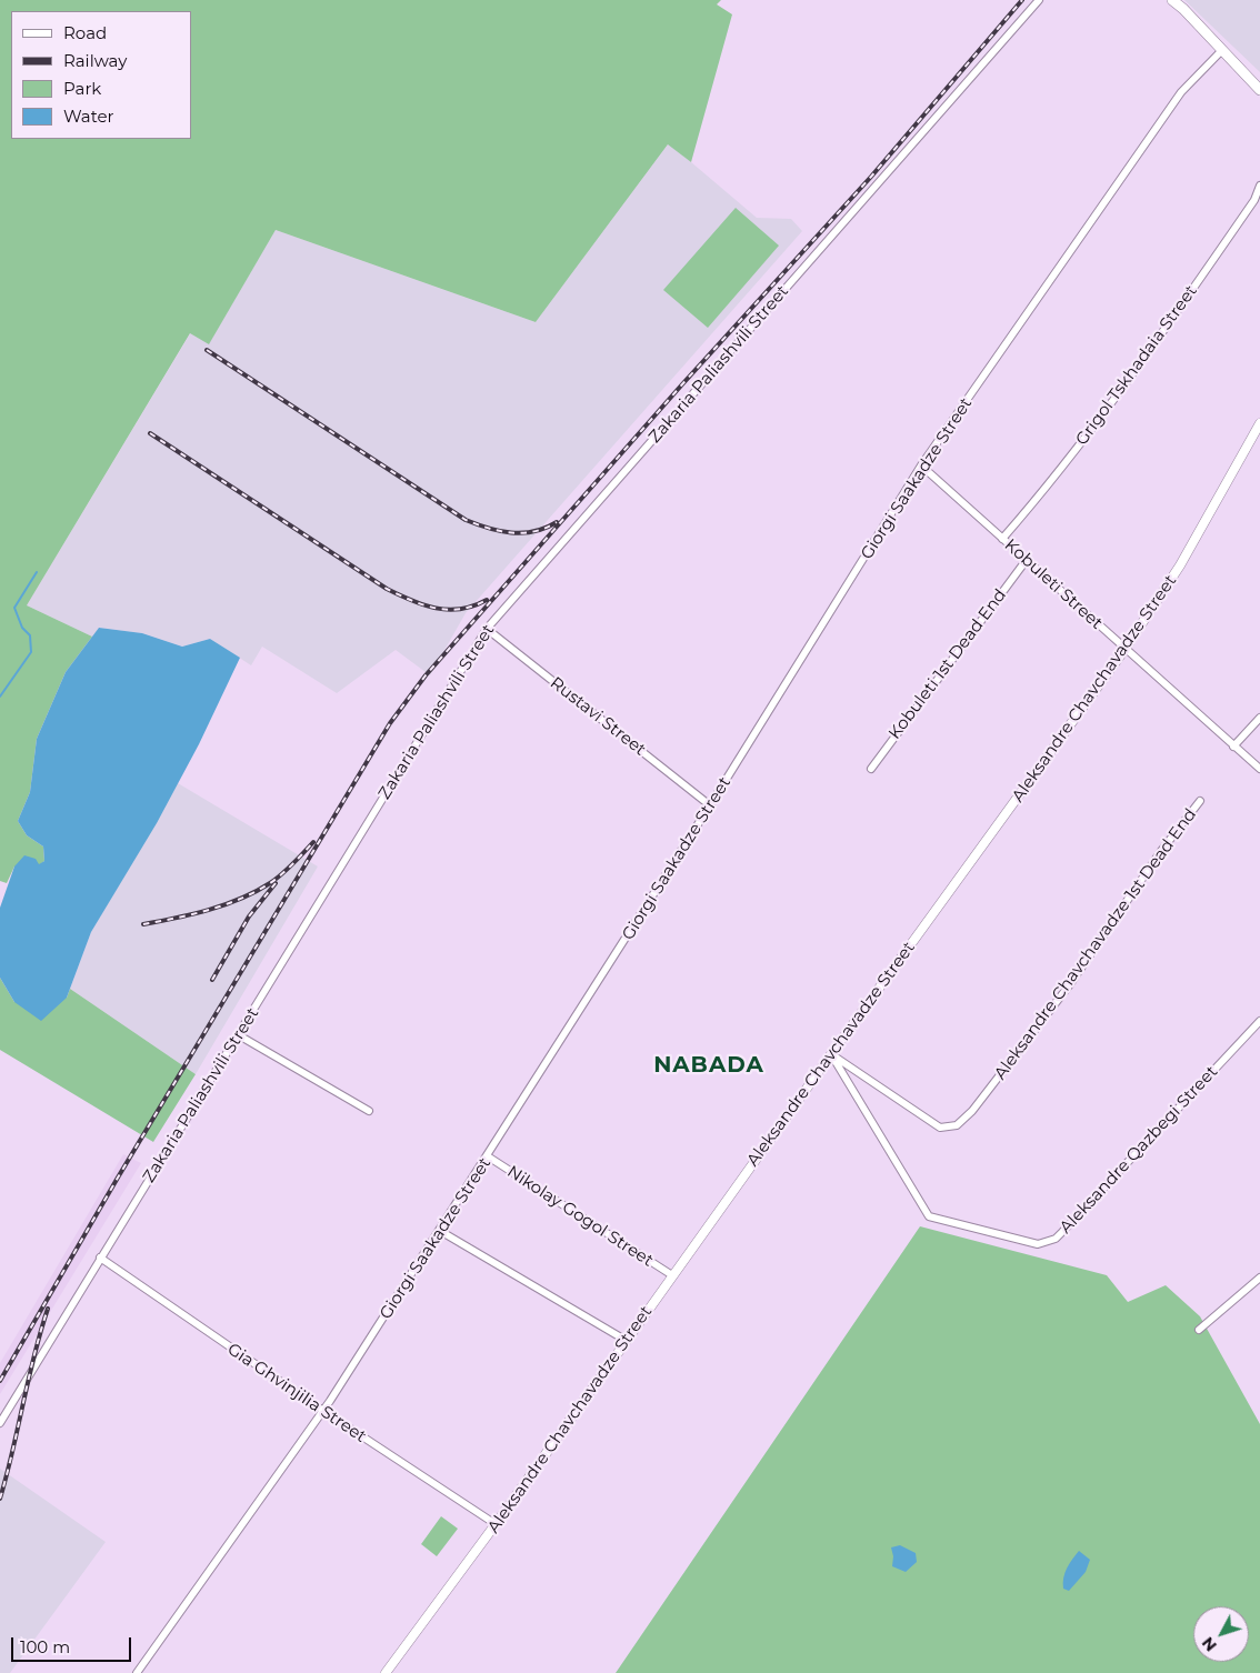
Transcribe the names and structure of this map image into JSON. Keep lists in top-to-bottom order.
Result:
{
  "streets": {
    "street": [
      "Zakaria Paliashvili Street",
      "Grigol Tskhadaia Street",
      "Giorgi Saakadze Street",
      "Kobuleti Street",
      "Kobuleti 1st Dead End",
      "Aleksandre Chavchavadze Street",
      "Rustavi Street",
      "Aleksandre Chavchavadze 1st Dead End",
      "Aleksandre Qazbegi Street",
      "Nikolay Gogol Street",
      "Gia Ghvinjilia Street"
    ]
  },
  "crossings": [
    ["Zakaria Paliashvili Street", "Rustavi Street"],
    ["Zakaria Paliashvili Street", "Gia Ghvinjilia Street"],
    ["Grigol Tskhadaia Street", "Kobuleti Street"],
    ["Giorgi Saakadze Street", "Kobuleti Street"],
    ["Giorgi Saakadze Street", "Rustavi Street"],
    ["Giorgi Saakadze Street", "Nikolay Gogol Street"],
    ["Giorgi Saakadze Street", "Gia Ghvinjilia Street"],
    ["Kobuleti Street", "Kobuleti 1st Dead End"],
    ["Kobuleti Street", "Aleksandre Chavchavadze Street"],
    ["Aleksandre Chavchavadze Street", "Aleksandre Chavchavadze 1st Dead End"],
    ["Aleksandre Chavchavadze Street", "Aleksandre Qazbegi Street"],
    ["Aleksandre Chavchavadze Street", "Nikolay Gogol Street"],
    ["Aleksandre Chavchavadze Street", "Gia Ghvinjilia Street"],
    ["Aleksandre Chavchavadze 1st Dead End", "Aleksandre Qazbegi Street"]
  ],
  "districts": ["NABADA"],
  "legend": [
    "Road",
    "Railway",
    "Park",
    "Water"
  ],
  "scale_bar": "100 m",
  "north": "bottom left"
}
